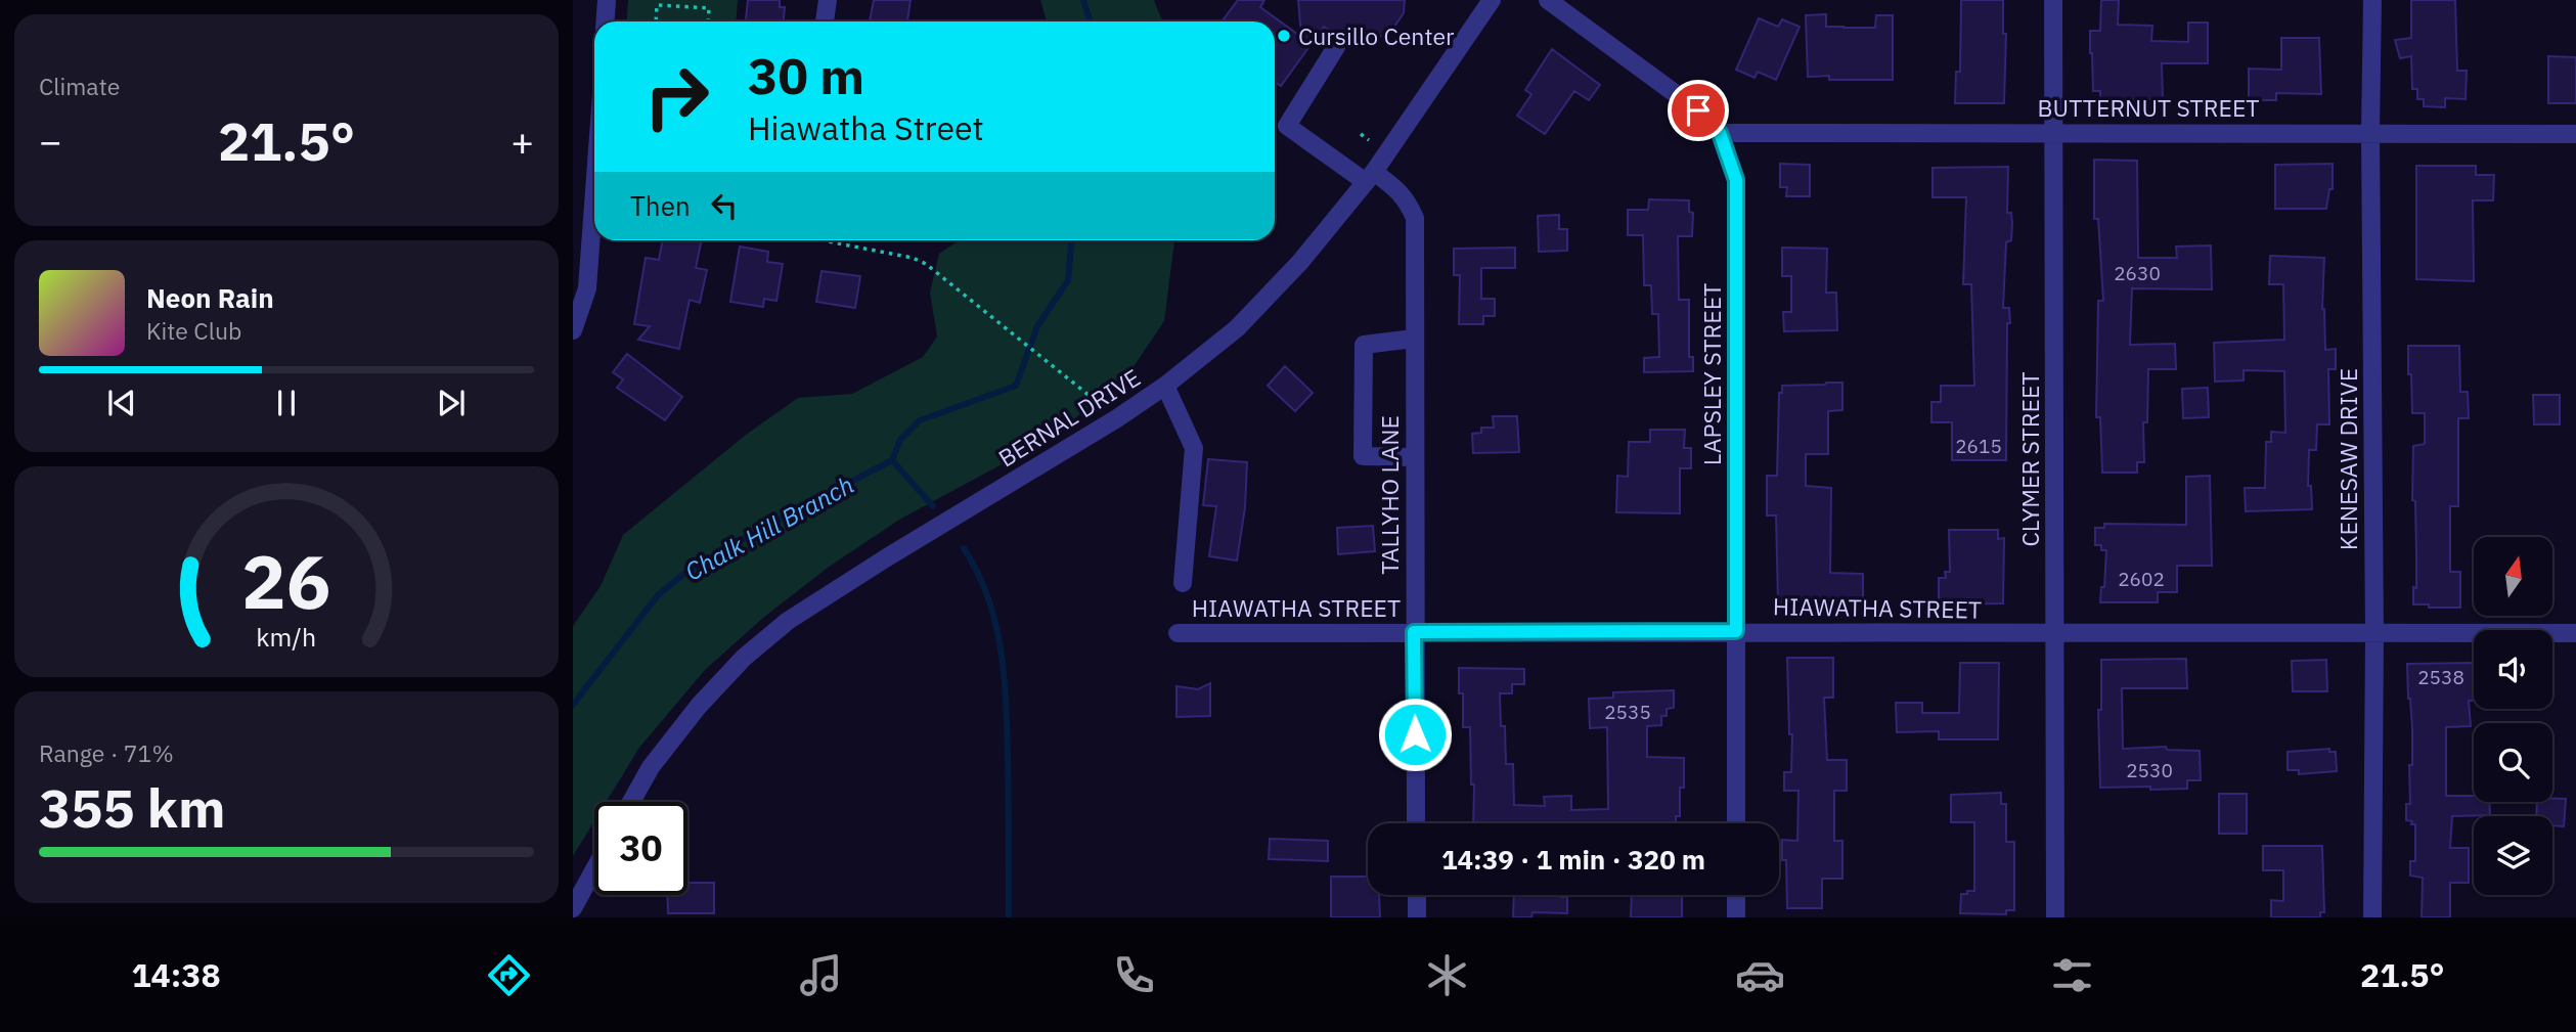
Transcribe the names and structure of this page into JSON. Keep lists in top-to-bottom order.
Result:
{
  "streets": {
    "street": [
      "BUTTERNUT STREET",
      "LAPSLEY STREET",
      "BERNAL DRIVE",
      "CLYMER STREET",
      "KENESAW DRIVE",
      "TALLYHO LANE",
      "HIAWATHA STREET"
    ]
  },
  "crossings": [
    ["BUTTERNUT STREET", "LAPSLEY STREET"],
    ["BUTTERNUT STREET", "CLYMER STREET"],
    ["BUTTERNUT STREET", "KENESAW DRIVE"],
    ["LAPSLEY STREET", "HIAWATHA STREET"],
    ["BERNAL DRIVE", "TALLYHO LANE"],
    ["CLYMER STREET", "HIAWATHA STREET"],
    ["KENESAW DRIVE", "HIAWATHA STREET"],
    ["TALLYHO LANE", "HIAWATHA STREET"]
  ],
  "water": ["Chalk Hill Branch"],
  "places": ["Cursillo Center"],
  "house_numbers": [
    "2630",
    "2615",
    "2602",
    "2538",
    "2535",
    "2530"
  ],
  "north": "top",
  "page": {
    "tile": [
      "Climate",
      ["Range · 71%", "355 km"]
    ],
    "turn": ["30 m", "Hiawatha Street"],
    "heat": ["−", "21.5°", "+"],
    "then": "Then",
    "song": ["Neon Rain", "Kite Club"],
    "limit": "30",
    "trip": "14:39 · 1 min · 320 m",
    "tabs": ["14:38", "21.5°"],
    "gauge": ["26", "km/h"]
  }
}
